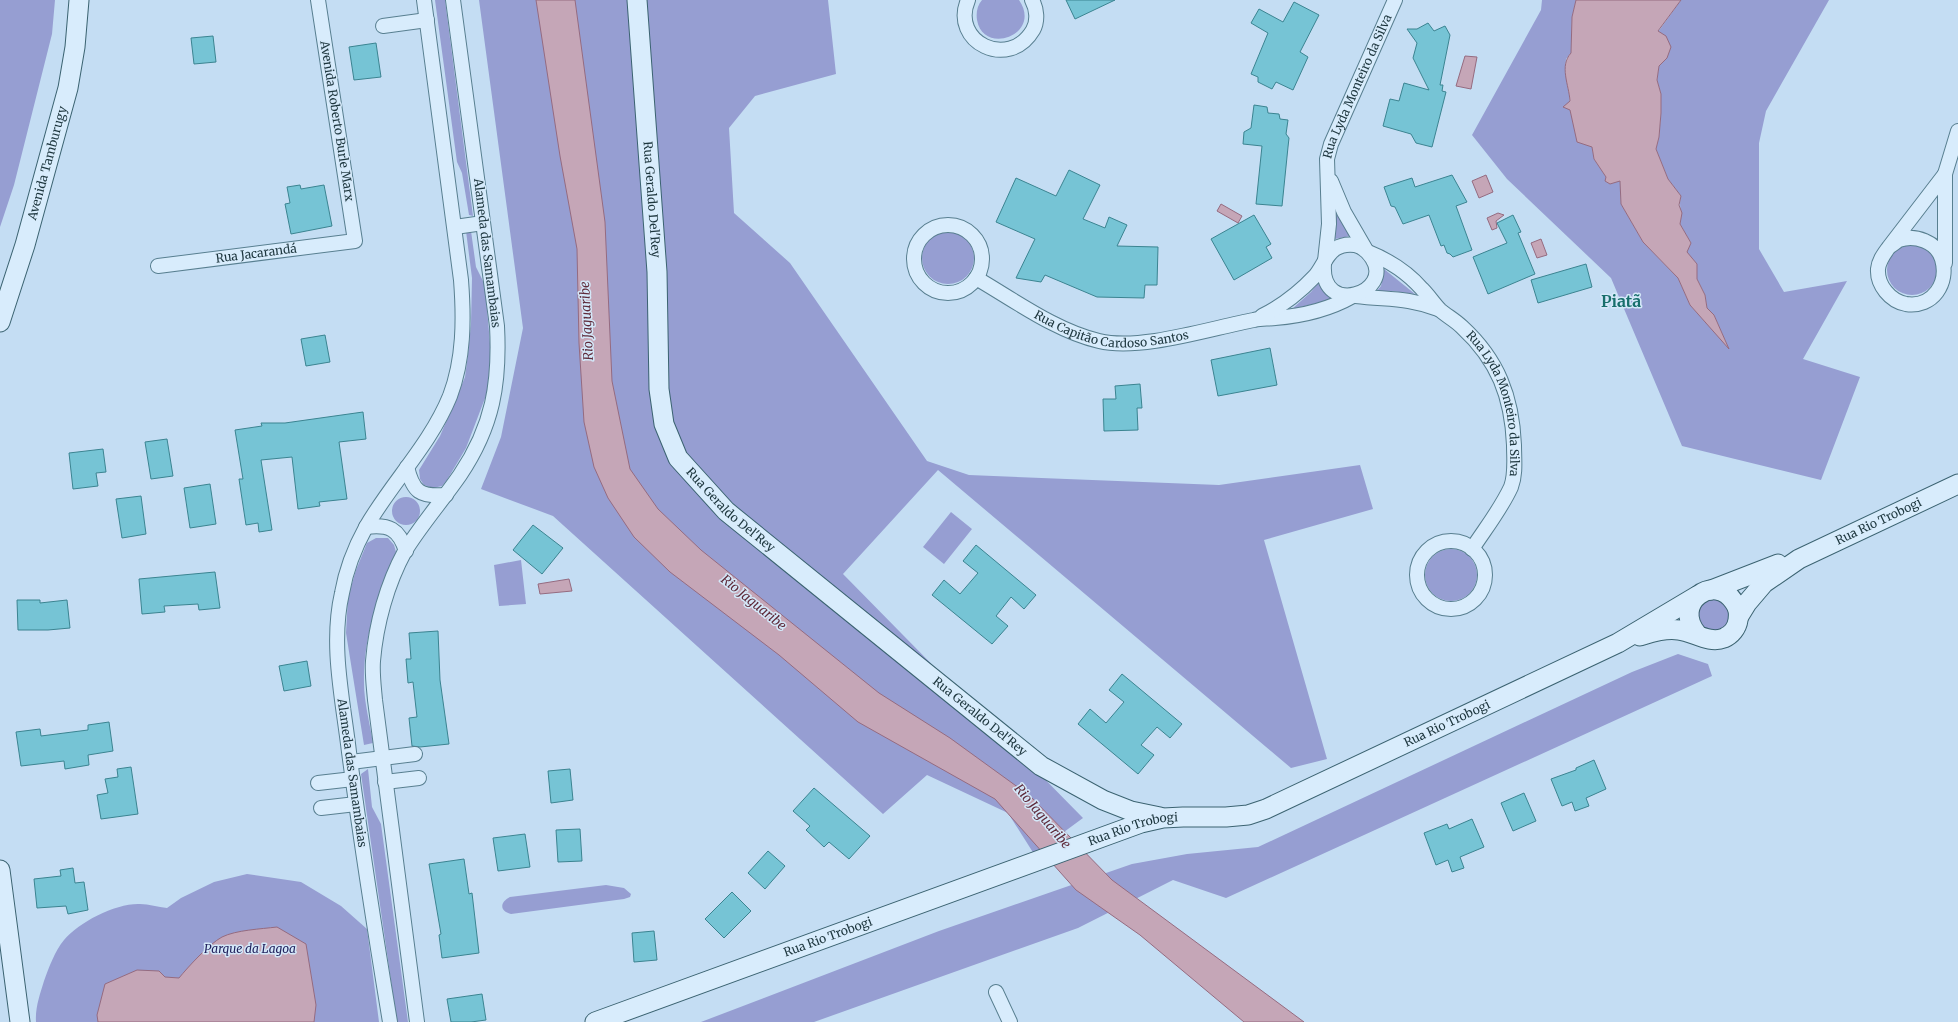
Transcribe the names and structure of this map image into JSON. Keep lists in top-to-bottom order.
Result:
{
  "streets": {
    "main road": ["Avenida Tamburugy", "Rua Geraldo Del'Rey", "Rua Rio Trobogi"],
    "street": [
      "Rua Lyda Monteiro da Silva",
      "Avenida Roberto Burle Marx",
      "Rua Jacarandá",
      "Alameda das Samambaias",
      "Rua Capitão Cardoso Santos"
    ]
  },
  "crossings": [
    ["Rua Lyda Monteiro da Silva", "Rua Capitão Cardoso Santos"],
    ["Avenida Roberto Burle Marx", "Rua Jacarandá"],
    ["Rua Geraldo Del'Rey", "Rua Rio Trobogi"]
  ],
  "districts": ["Piatã"],
  "water": ["Rio Jaguaribe"],
  "parks": ["Parque da Lagoa"]
}
